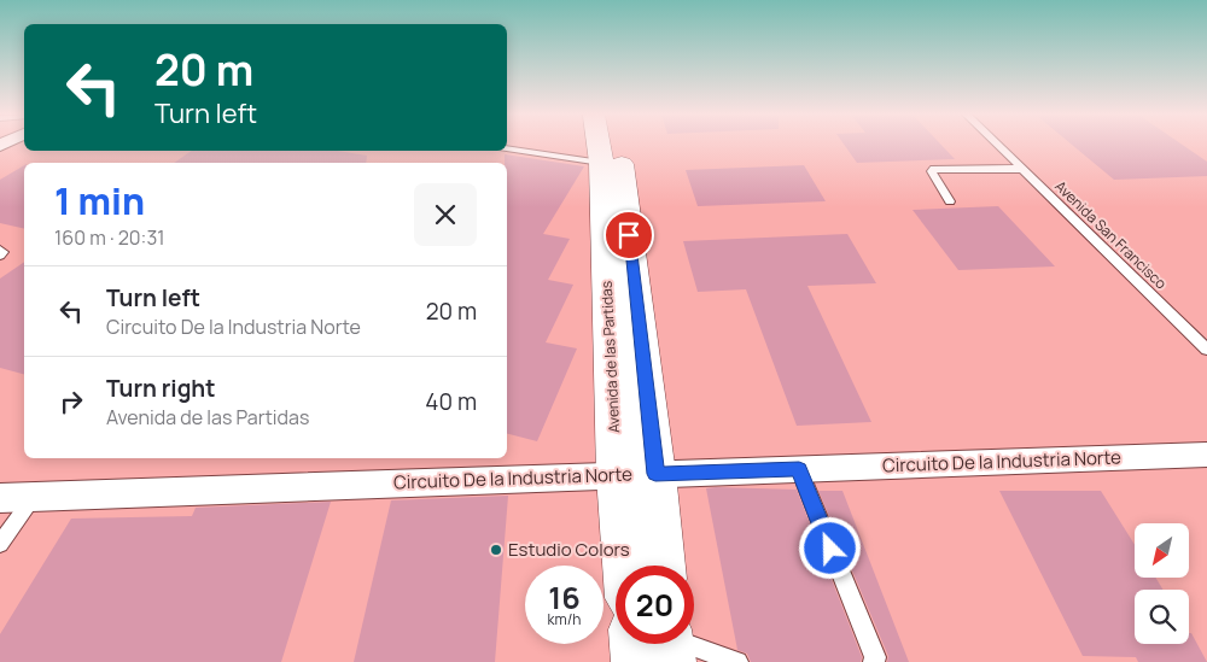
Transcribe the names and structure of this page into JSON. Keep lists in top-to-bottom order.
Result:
{
  "streets": {
    "main road": ["Avenida de las Partidas"],
    "street": ["Circuito De la Industria Norte"],
    "lane": ["Avenida San Francisco"]
  },
  "crossings": [
    ["Avenida de las Partidas", "Circuito De la Industria Norte"]
  ],
  "places": ["Estudio Colors"],
  "north": "bottom left",
  "page": {
    "turn": ["20 m", "Turn left"],
    "heading": ["1 min", "160 m · 20:31"],
    "list": [
      {
        "name": "Turn left",
        "note": "Circuito De la Industria Norte",
        "value": "20 m"
      },
      {
        "name": "Turn right",
        "note": "Avenida de las Partidas",
        "value": "40 m"
      }
    ],
    "speed": "16 km/h",
    "limit": "20"
  }
}
